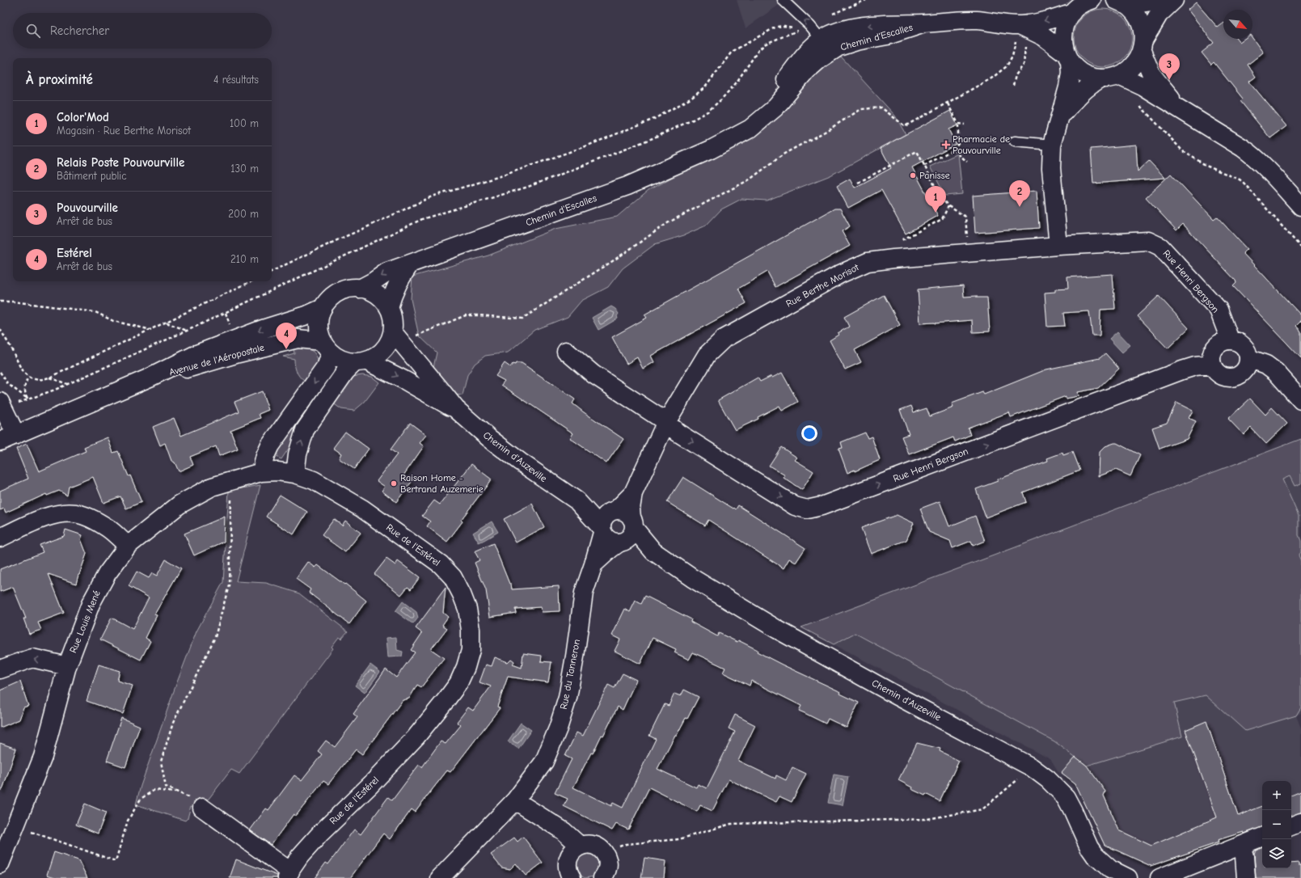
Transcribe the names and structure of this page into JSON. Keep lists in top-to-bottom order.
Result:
{
  "streets": {
    "street": [
      "Chemin d'Escalles",
      "Rue Henri Bergson",
      "Rue Berthe Morisot",
      "Avenue de l'Aéropostale",
      "Chemin d'Auzeville",
      "Rue de l'Estérel",
      "Rue Louis Mené",
      "Rue du Tanneron"
    ]
  },
  "crossings": [
    ["Chemin d'Escalles", "Avenue de l'Aéropostale"],
    ["Chemin d'Escalles", "Chemin d'Auzeville"],
    ["Rue Henri Bergson", "Rue Berthe Morisot"],
    ["Rue Berthe Morisot", "Chemin d'Auzeville"],
    ["Rue Berthe Morisot", "Rue du Tanneron"],
    ["Avenue de l'Aéropostale", "Chemin d'Auzeville"],
    ["Chemin d'Auzeville", "Rue du Tanneron"],
    ["Rue de l'Estérel", "Rue Louis Mené"]
  ],
  "one_way": ["Rue Henri Bergson"],
  "places": {
    "health": ["Pharmacie de Pouvourville"],
    "other": ["Panisse", "Raison Home - Bertrand Auzemerie"]
  },
  "north": "bottom right",
  "page": {
    "search": "Rechercher",
    "pins": [
      "3",
      "2",
      "1",
      "4"
    ],
    "heading": ["À proximité", "4 résultats"],
    "list": [
      {
        "mark": "1",
        "name": "Color'Mod",
        "note": "Magasin · Rue Berthe Morisot",
        "value": "100 m"
      },
      {
        "mark": "2",
        "name": "Relais Poste Pouvourville",
        "note": "Bâtiment public",
        "value": "130 m"
      },
      {
        "mark": "3",
        "name": "Pouvourville",
        "note": "Arrêt de bus",
        "value": "200 m"
      },
      {
        "mark": "4",
        "name": "Estérel",
        "note": "Arrêt de bus",
        "value": "210 m"
      }
    ],
    "map_buttons": ["+", "−"]
  }
}
